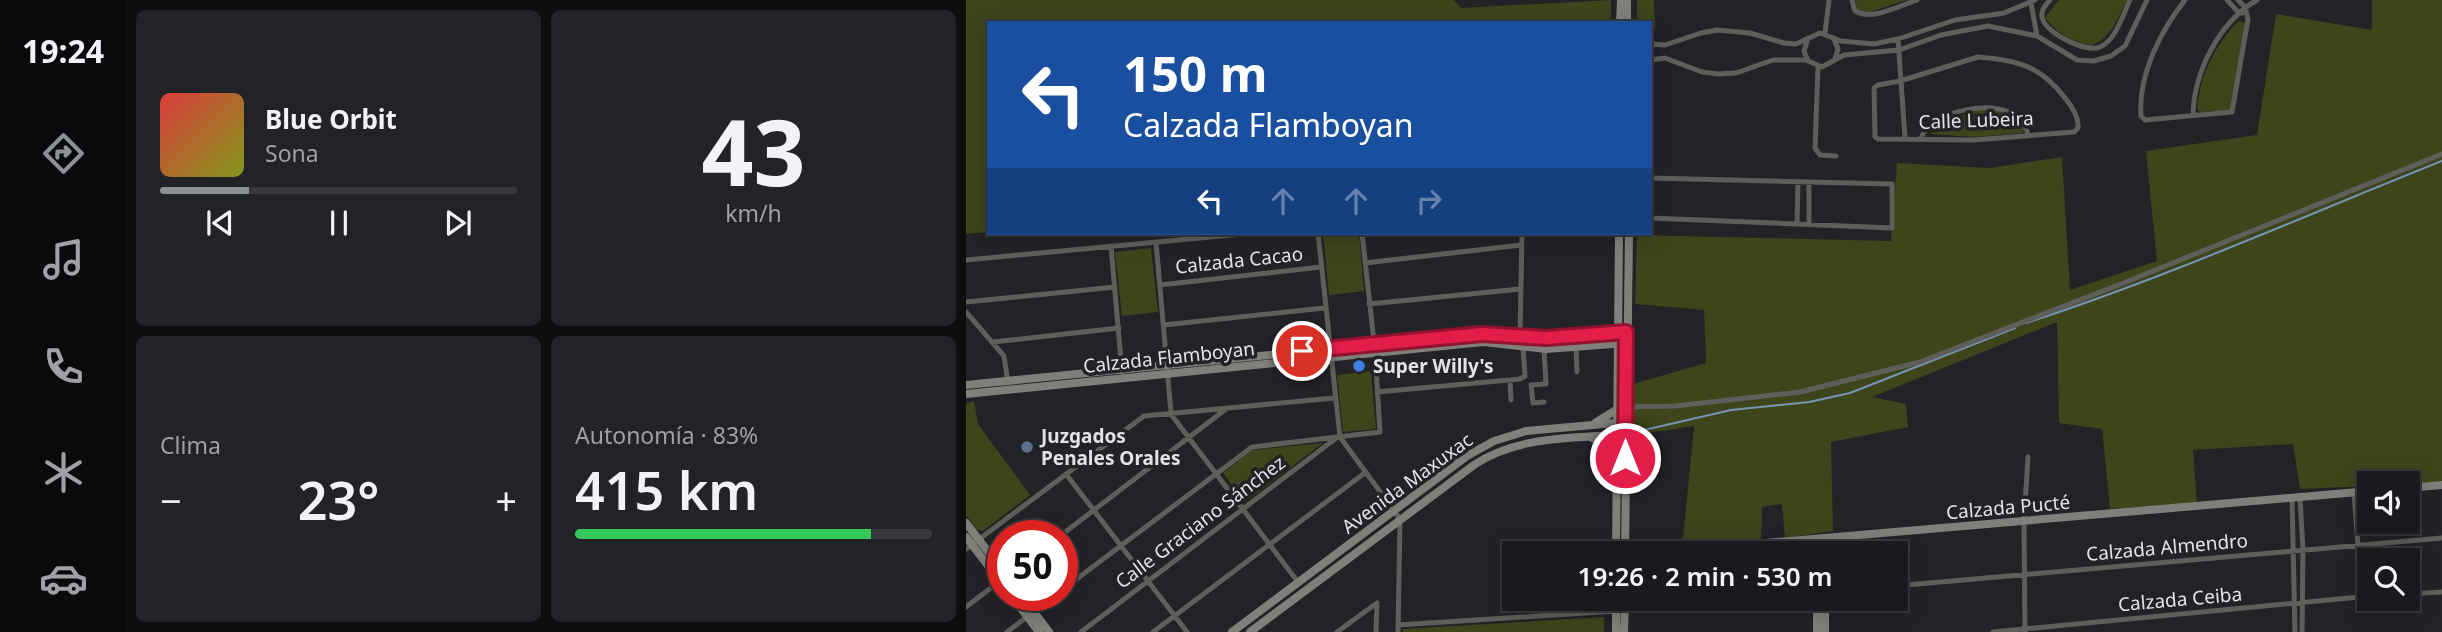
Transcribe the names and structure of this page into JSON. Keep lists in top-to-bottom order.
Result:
{
  "streets": {
    "main road": ["Calzada Flamboyan", "Avenida Maxuxac", "Calzada Pucté"],
    "street": [
      "Calle Lubeira",
      "Calzada Cacao",
      "Calle Graciano Sánchez",
      "Calzada Almendro",
      "Calzada Ceiba"
    ]
  },
  "places": ["Super Willy's", "Juzgados Penales Orales"],
  "page": {
    "tabs": "19:24",
    "tile": [
      ["43", "km/h"],
      "Clima",
      ["Autonomía · 83%", "415 km"]
    ],
    "turn": ["150 m", "Calzada Flamboyan"],
    "song": ["Blue Orbit", "Sona"],
    "heat": ["−", "23°", "+"],
    "limit": "50",
    "trip": "19:26 · 2 min · 530 m"
  }
}
